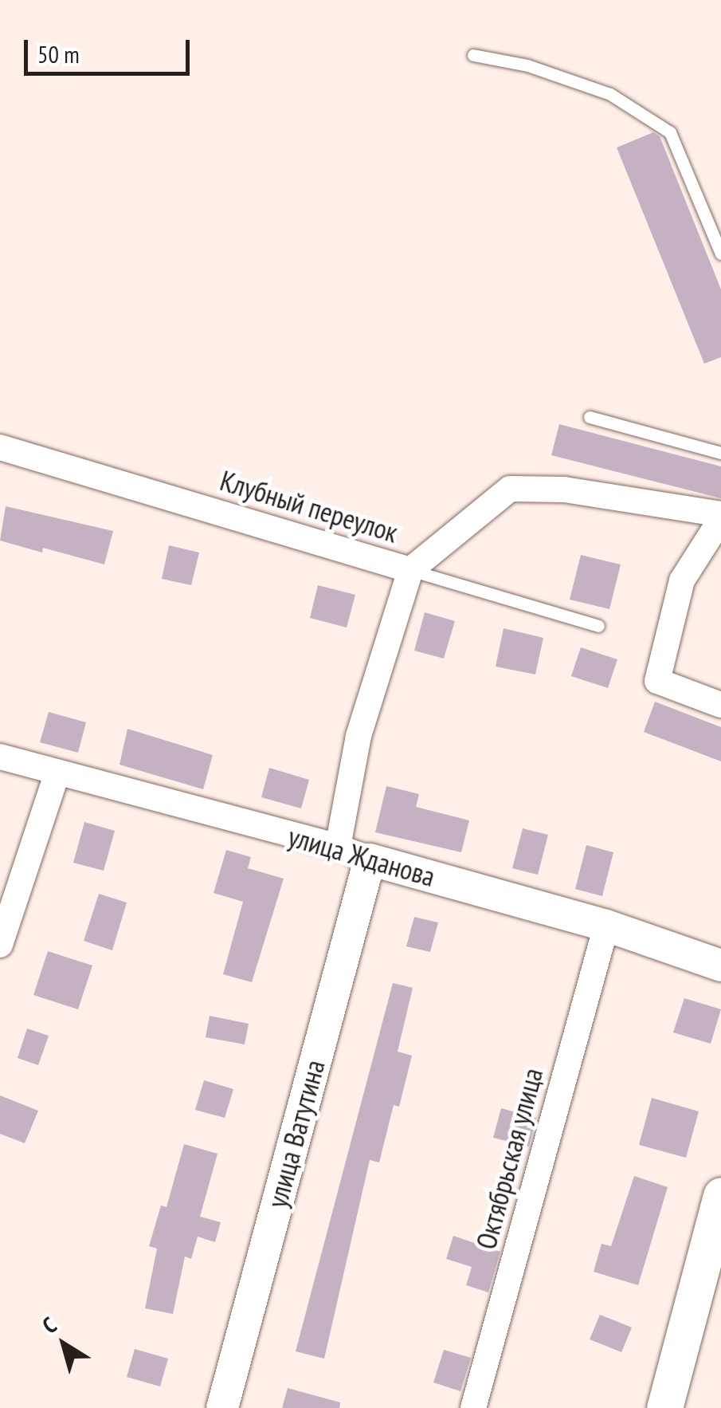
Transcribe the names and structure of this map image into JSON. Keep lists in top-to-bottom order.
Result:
{
  "streets": {
    "street": [
      "Клубный переулок",
      "улица Жданова",
      "улица Ватутина",
      "Октябрьская улица"
    ]
  },
  "crossings": [
    ["улица Жданова", "улица Ватутина"],
    ["улица Жданова", "Октябрьская улица"]
  ],
  "scale_bar": "50 m",
  "north": "top left"
}
